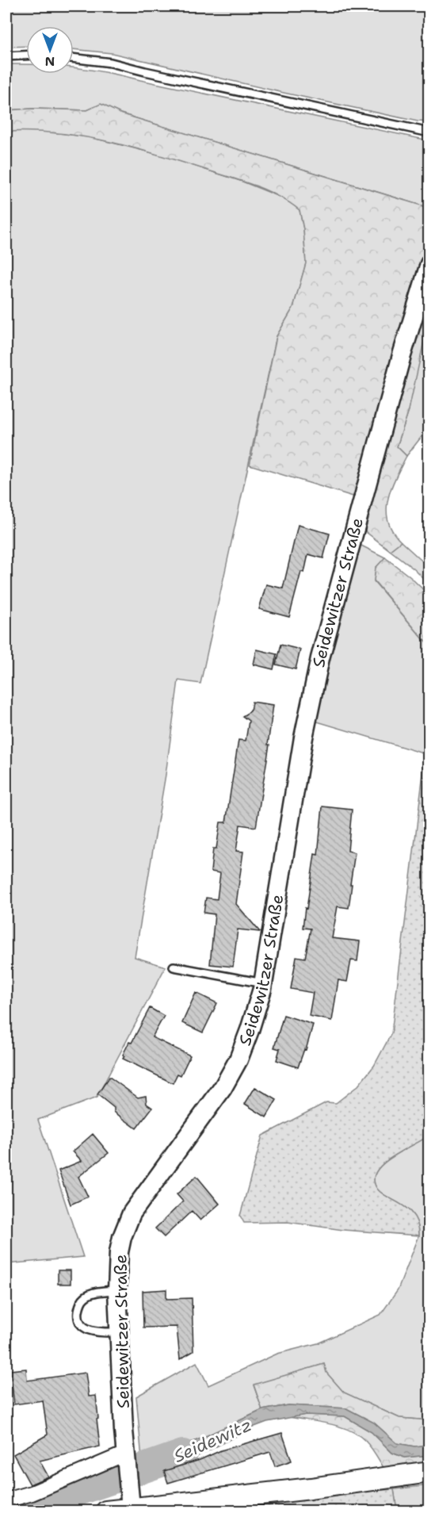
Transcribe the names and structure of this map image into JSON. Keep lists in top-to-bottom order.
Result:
{
  "streets": {
    "street": ["Seidewitzer Straße"]
  },
  "water": ["Seidewitz"],
  "north": "bottom"
}
